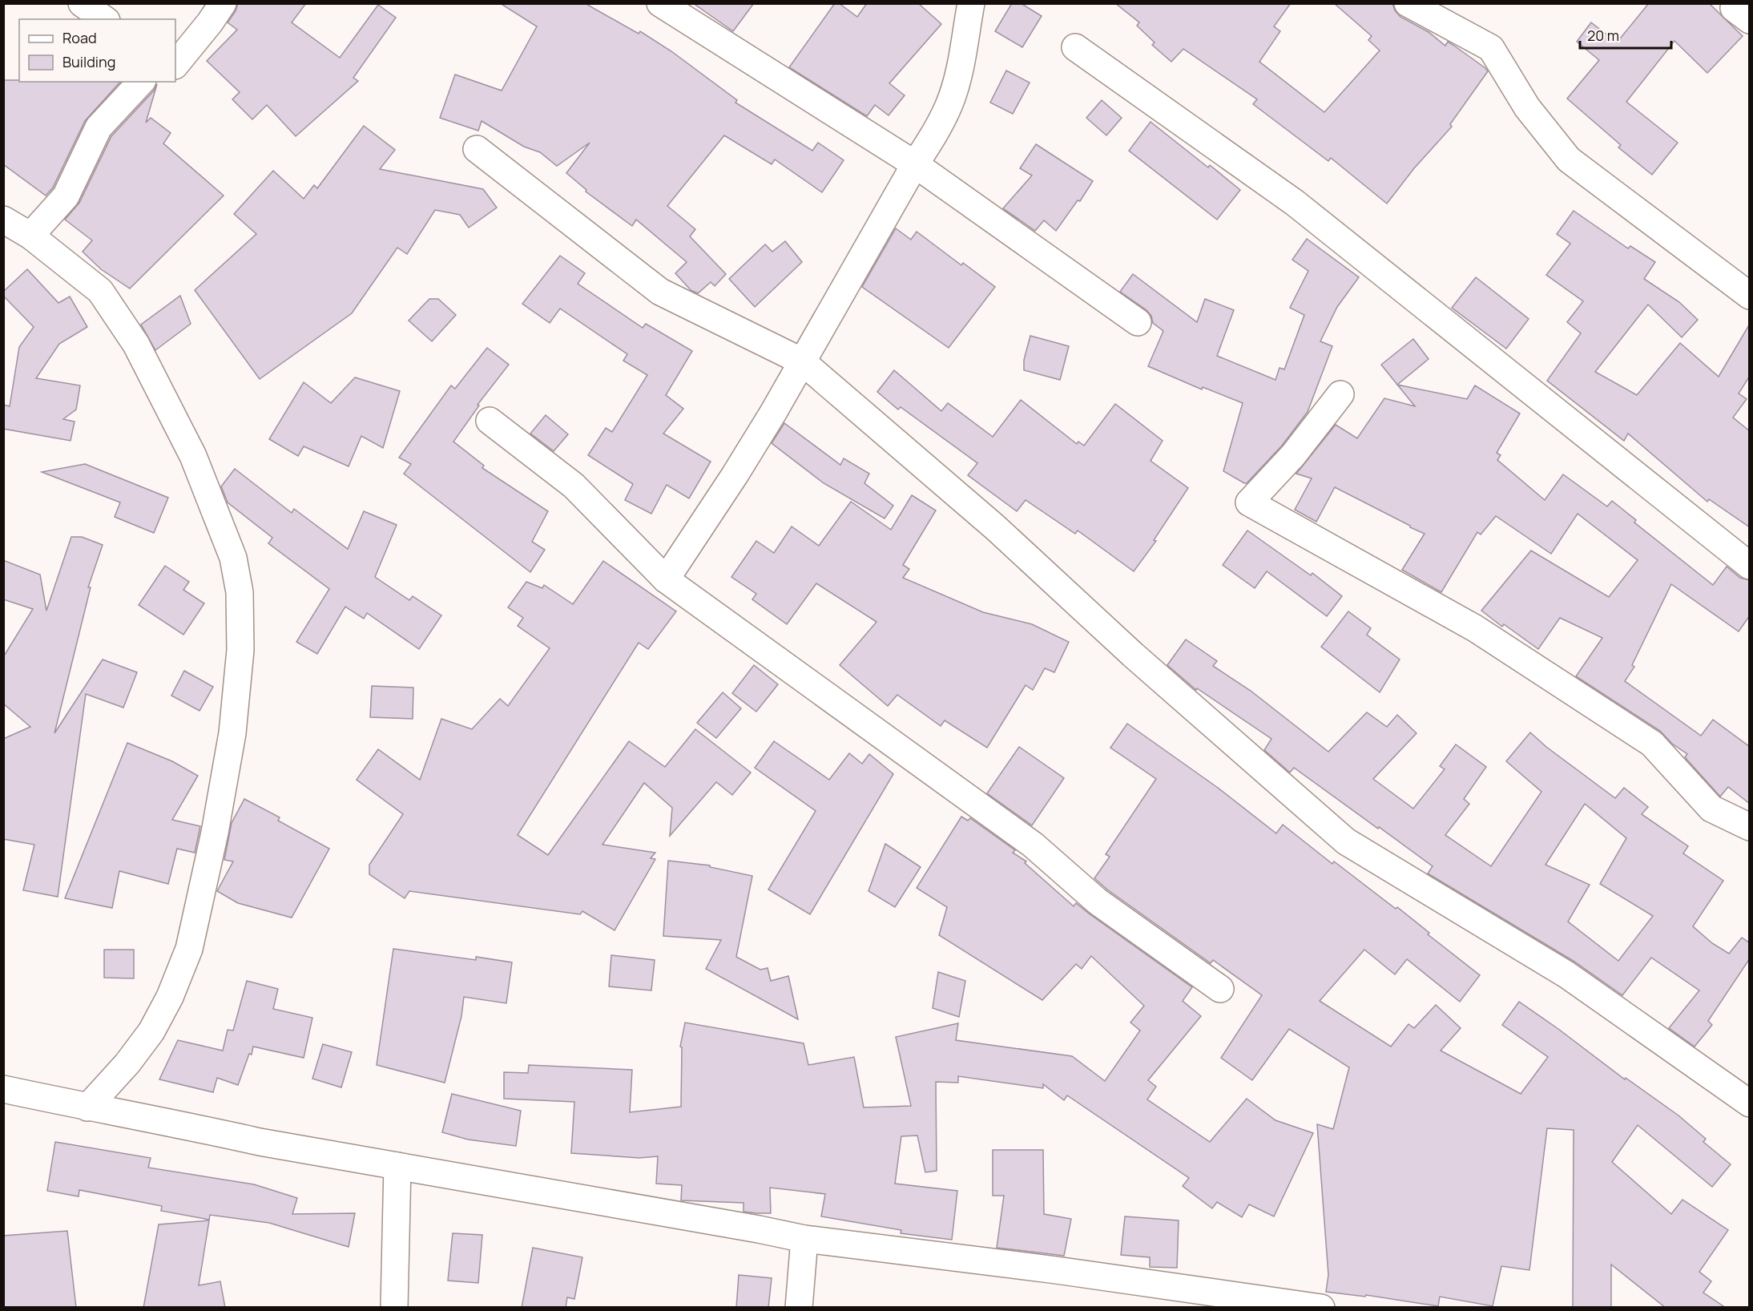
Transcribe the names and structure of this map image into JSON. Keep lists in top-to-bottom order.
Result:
{
  "legend": ["Road", "Building"],
  "scale_bar": "20 m"
}
